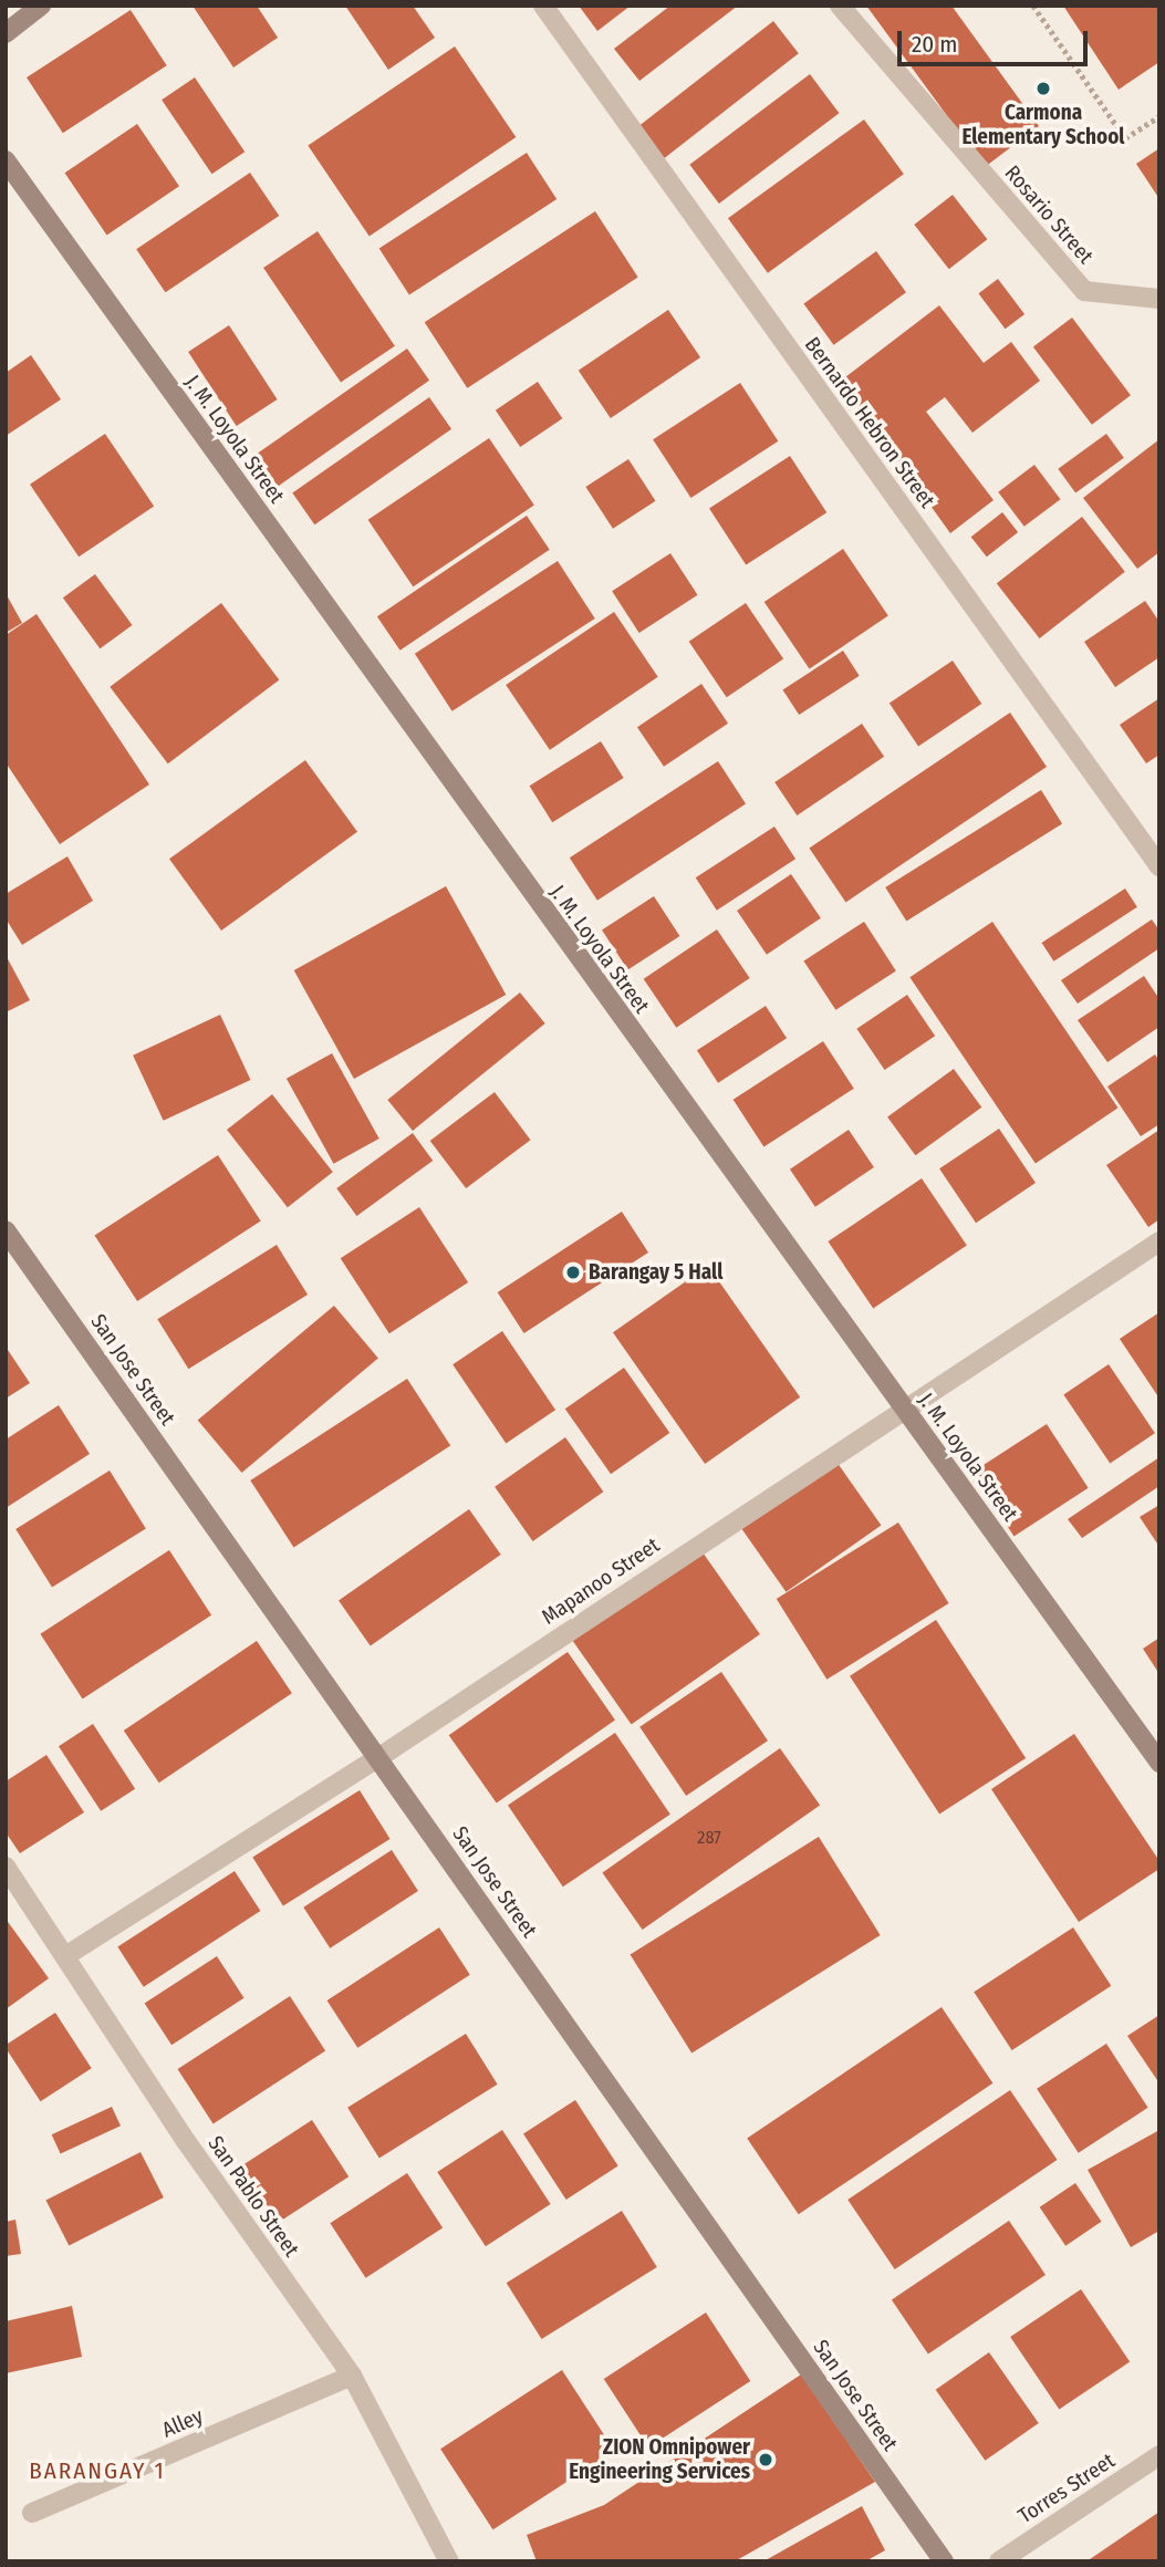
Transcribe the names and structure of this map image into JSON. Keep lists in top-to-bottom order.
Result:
{
  "streets": {
    "main road": ["J. M. Loyola Street", "San Jose Street"],
    "street": [
      "Rosario Street",
      "Bernardo Hebron Street",
      "Mapanoo Street",
      "San Pablo Street",
      "Alley",
      "Torres Street"
    ]
  },
  "crossings": [
    ["J. M. Loyola Street", "Mapanoo Street"],
    ["San Jose Street", "Mapanoo Street"],
    ["Mapanoo Street", "San Pablo Street"],
    ["San Pablo Street", "Alley"]
  ],
  "districts": ["BARANGAY 1"],
  "places": ["Carmona Elementary School", "Barangay 5 Hall", "ZION Omnipower Engineering Services"],
  "house_numbers": ["287"],
  "scale_bar": "20 m"
}
